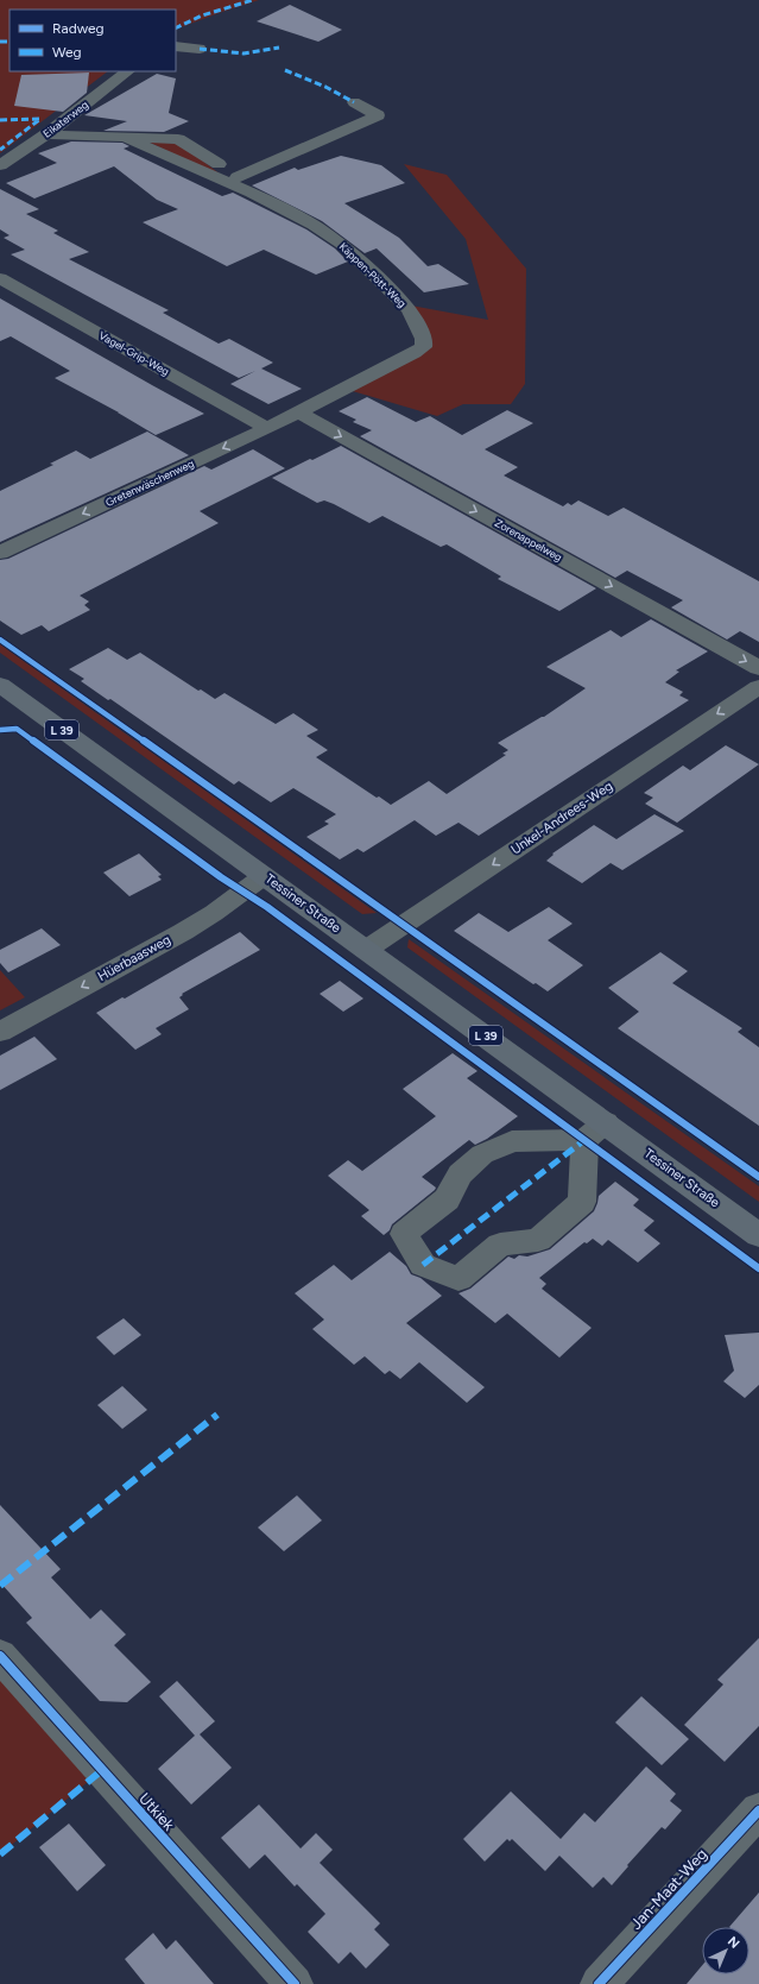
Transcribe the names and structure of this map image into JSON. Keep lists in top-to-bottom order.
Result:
{
  "streets": {
    "main road": ["L 39", "Tessiner Straße"],
    "street": [
      "Eikaterweg",
      "Käppen-Pött-Weg",
      "Vagel-Grip-Weg",
      "Gretenwäschenweg",
      "Zorenappelweg",
      "Unkel-Andrees-Weg",
      "Hüerbaasweg",
      "Utkiek",
      "Jan-Maat-Weg"
    ]
  },
  "crossings": [
    ["Eikaterweg", "Käppen-Pött-Weg"],
    ["Käppen-Pött-Weg", "Gretenwäschenweg"],
    ["Käppen-Pött-Weg", "Zorenappelweg"],
    ["Vagel-Grip-Weg", "Gretenwäschenweg"],
    ["Gretenwäschenweg", "Zorenappelweg"],
    ["Unkel-Andrees-Weg", "Tessiner Straße"],
    ["Tessiner Straße", "Hüerbaasweg"]
  ],
  "one_way": [
    "Gretenwäschenweg",
    "Zorenappelweg",
    "Unkel-Andrees-Weg",
    "Hüerbaasweg"
  ],
  "legend": ["Radweg", "Weg"],
  "north": "top right"
}
